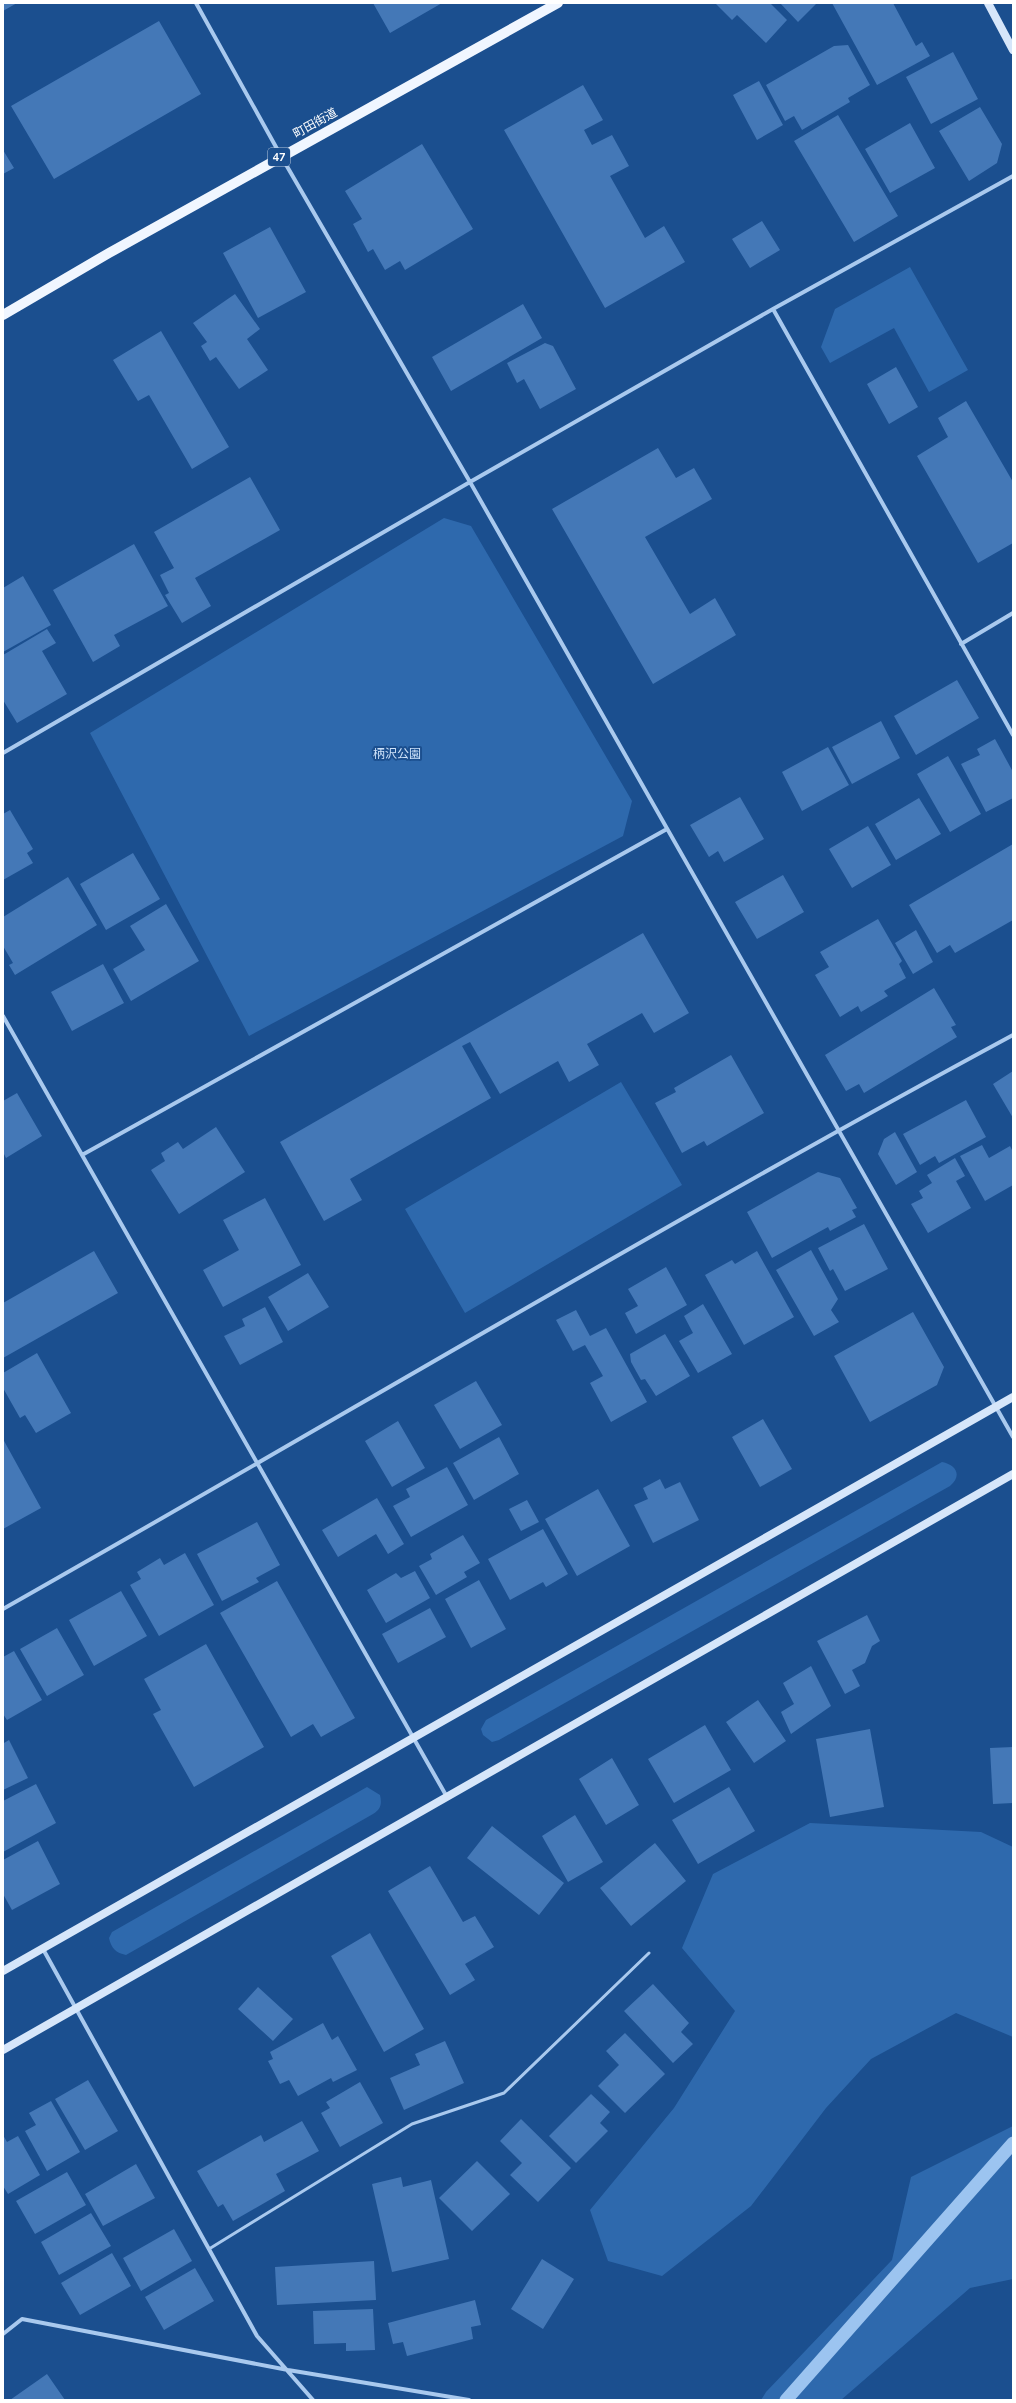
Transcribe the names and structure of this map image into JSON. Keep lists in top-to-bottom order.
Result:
{
  "streets": {
    "main road": ["町田街道", "47"]
  },
  "parks": ["柄沢公園"]
}
